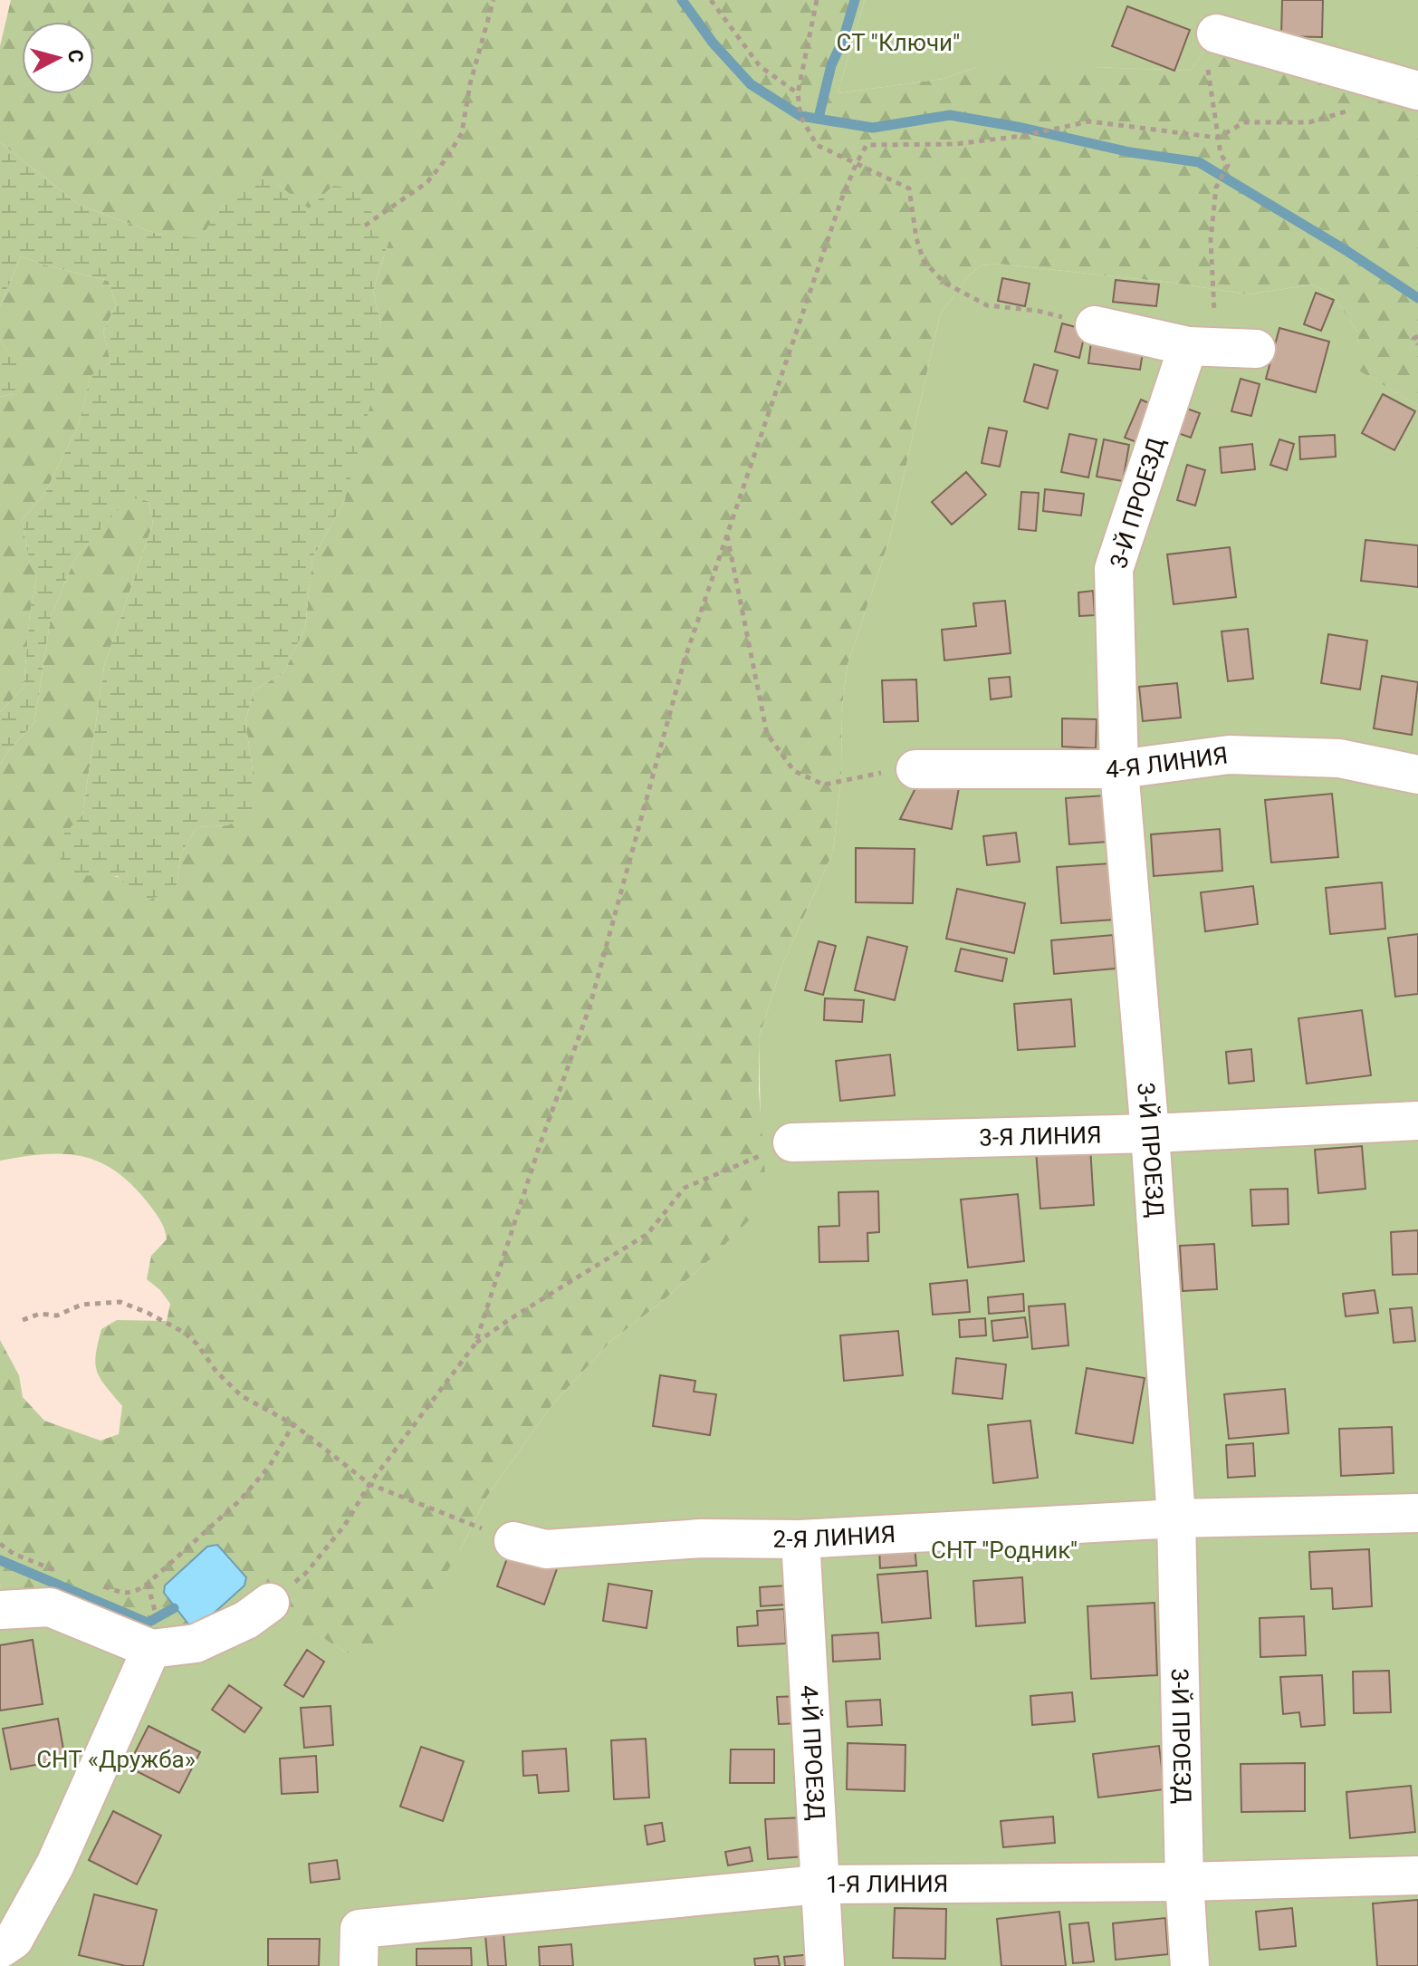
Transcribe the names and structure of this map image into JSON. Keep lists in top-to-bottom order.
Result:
{
  "streets": {
    "street": [
      "3-Й ПРОЕЗД",
      "4-Я ЛИНИЯ",
      "3-Я ЛИНИЯ",
      "2-Я ЛИНИЯ",
      "4-Й ПРОЕЗД",
      "1-Я ЛИНИЯ"
    ]
  },
  "crossings": [
    ["3-Й ПРОЕЗД", "4-Я ЛИНИЯ"],
    ["3-Й ПРОЕЗД", "3-Я ЛИНИЯ"],
    ["3-Й ПРОЕЗД", "2-Я ЛИНИЯ"],
    ["3-Й ПРОЕЗД", "1-Я ЛИНИЯ"],
    ["2-Я ЛИНИЯ", "4-Й ПРОЕЗД"],
    ["4-Й ПРОЕЗД", "1-Я ЛИНИЯ"]
  ],
  "parks": ["СТ \"Ключи\"", "СНТ ''Родник''", "СНТ «Дружба»"],
  "north": "right"
}
